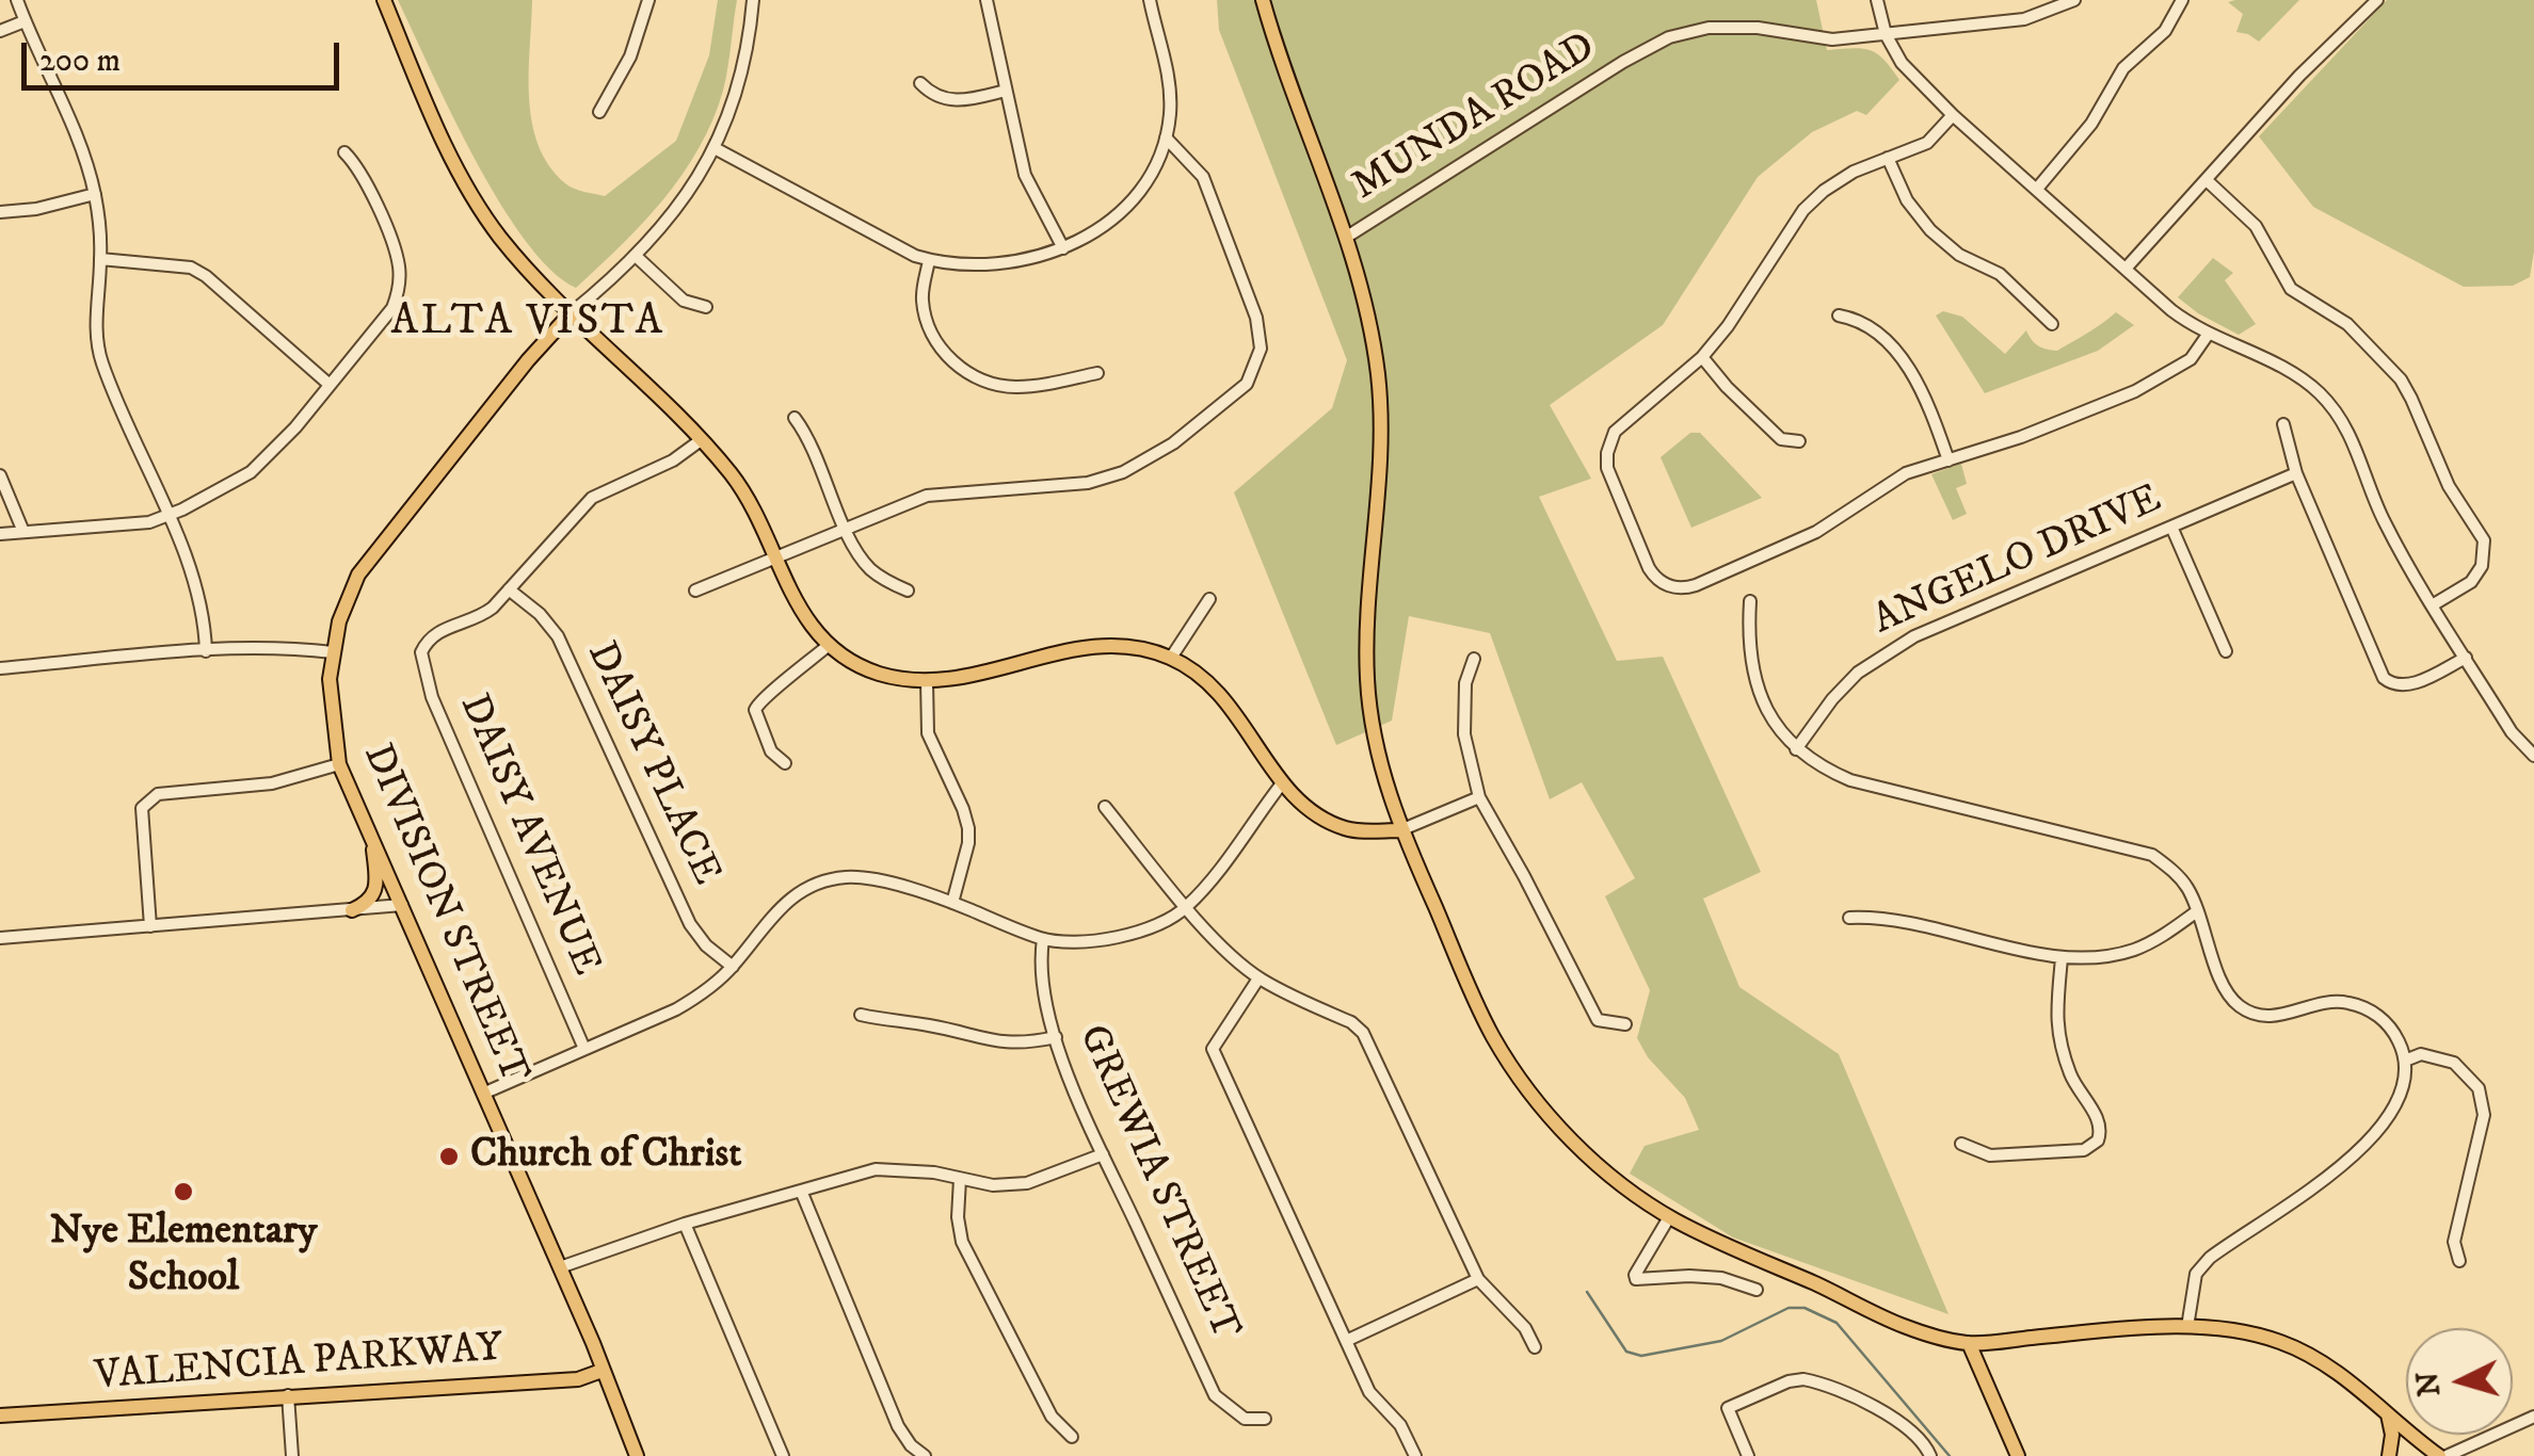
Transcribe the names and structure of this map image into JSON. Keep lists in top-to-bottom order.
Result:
{
  "streets": {
    "main road": ["DIVISION STREET", "VALENCIA PARKWAY"],
    "street": [
      "MUNDA ROAD",
      "ANGELO DRIVE",
      "DAISY PLACE",
      "DAISY AVENUE",
      "GREWIA STREET"
    ]
  },
  "crossings": [
    ["DAISY PLACE", "DAISY AVENUE"],
    ["DIVISION STREET", "VALENCIA PARKWAY"]
  ],
  "districts": ["ALTA VISTA"],
  "places": ["Church of Christ", "Nye Elementary School"],
  "scale_bar": "200 m",
  "north": "left"
}
